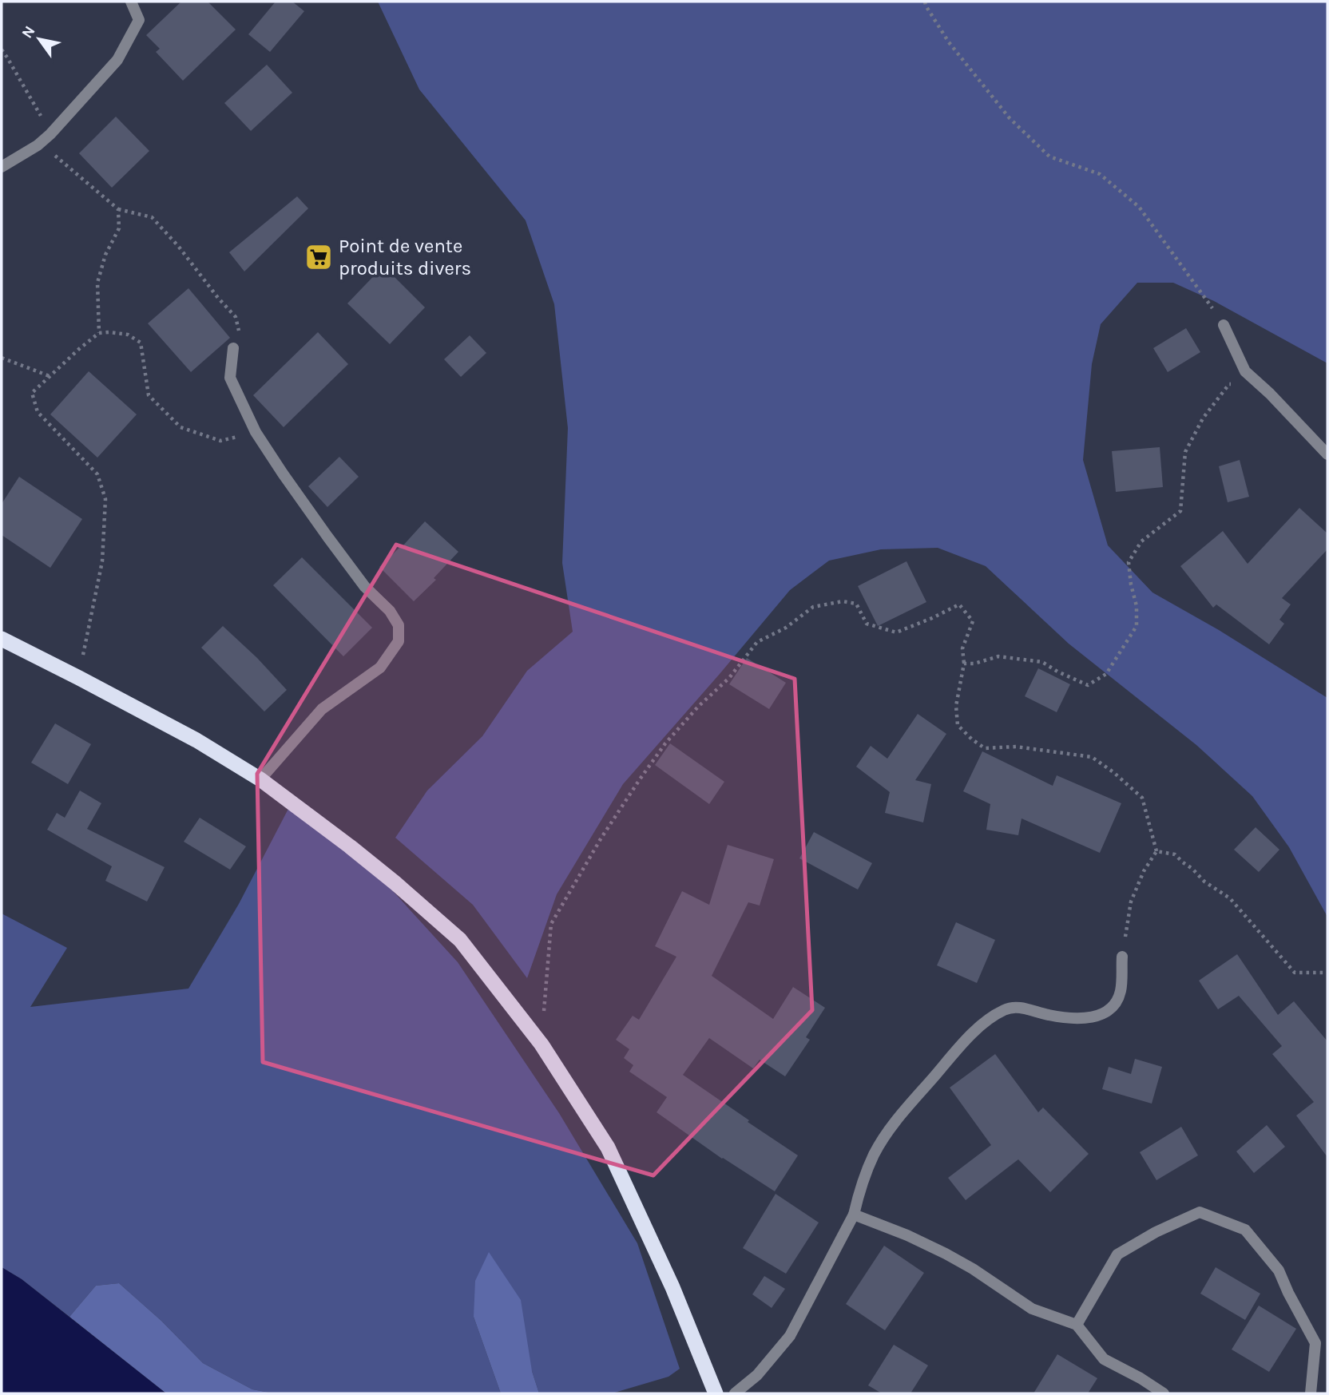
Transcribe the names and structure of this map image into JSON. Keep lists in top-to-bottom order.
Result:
{
  "places": {
    "supermarket": ["Point de vente produits divers"]
  },
  "north": "top left"
}
